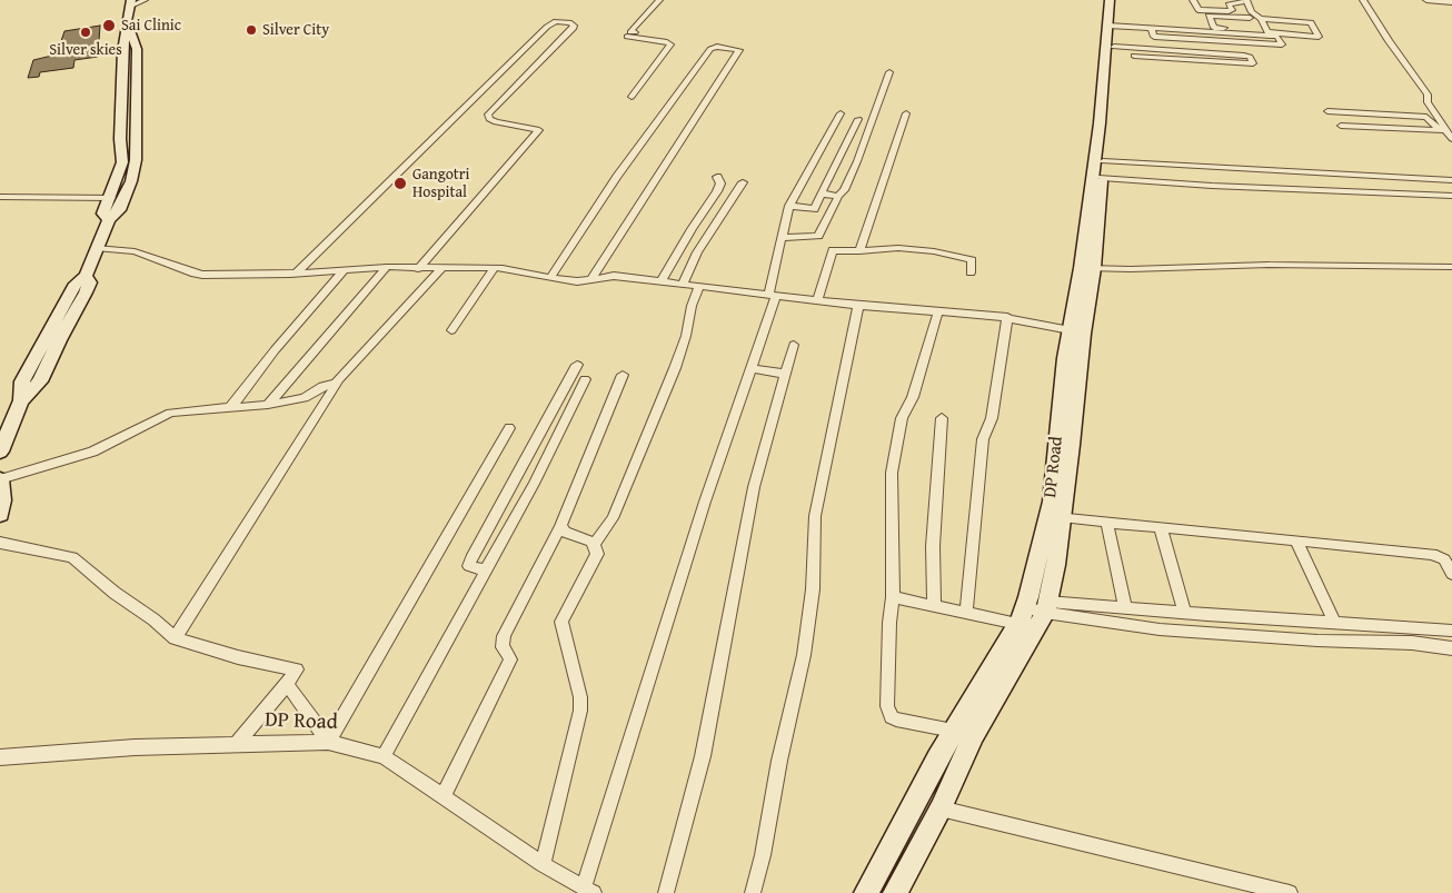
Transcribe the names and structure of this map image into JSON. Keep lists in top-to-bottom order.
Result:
{
  "streets": {
    "street": ["DP Road"]
  },
  "places": [
    "Sai Clinic",
    "Silver City",
    "Silver skies",
    "Gangotri Hospital"
  ]
}
